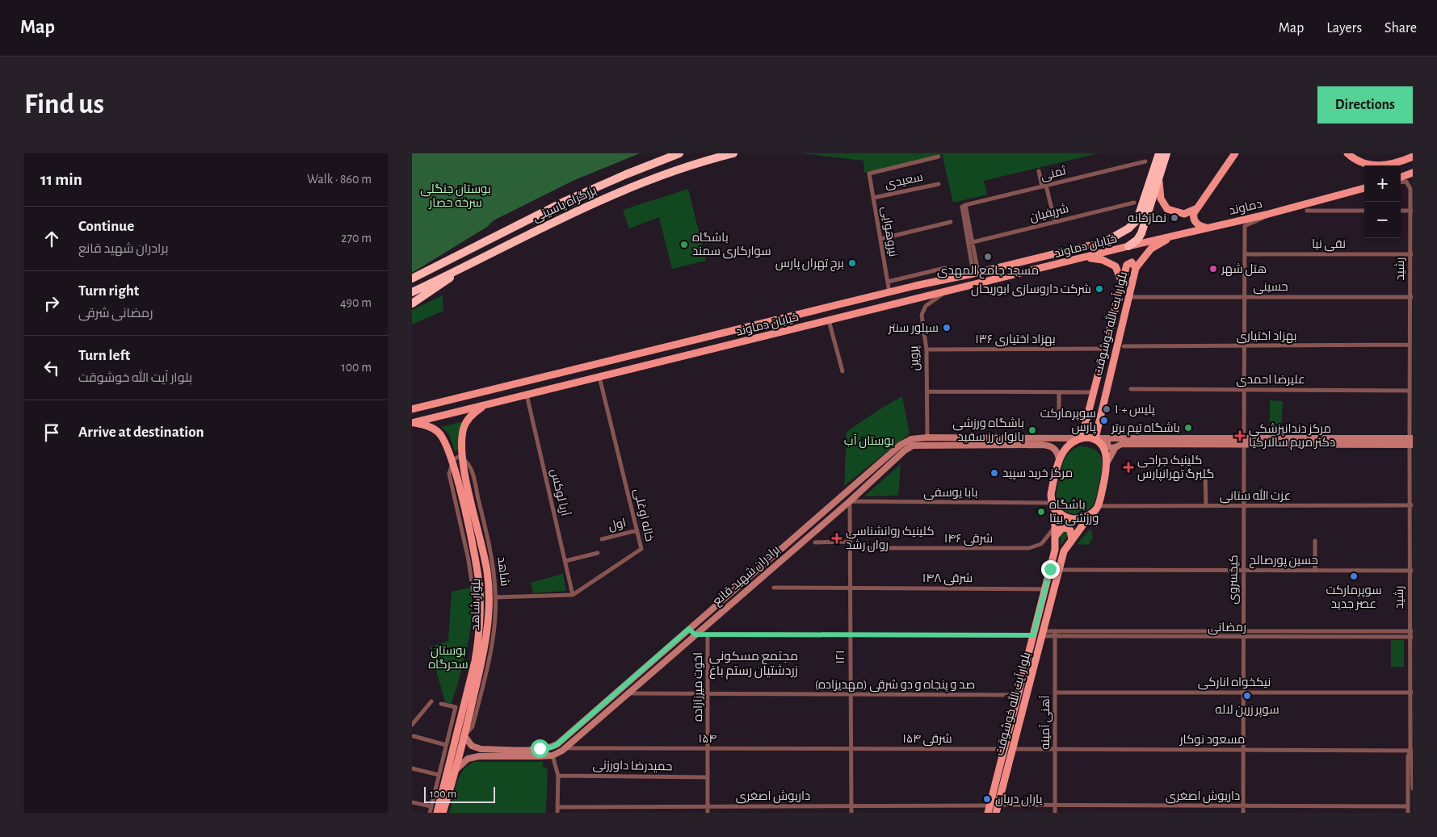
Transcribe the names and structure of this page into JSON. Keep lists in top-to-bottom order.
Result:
{
  "streets": {
    "highway": ["بزرگراه یاسینی"],
    "main road": [
      "دماوند",
      "خیابان دماوند",
      "بلوار آیت الله خوشوقت",
      "برادران شهید قانع",
      "بلوار شاهد"
    ],
    "street": [
      "ثمنی",
      "سعیدی",
      "شریفیان",
      "نیروهوایی",
      "نقی نیا",
      "رشید",
      "حسینی",
      "بهزاد اختیاری",
      "بهزاد اختیاری ۱۳۶",
      "پروین",
      "علیرضا احمدی",
      "آریا لوکس",
      "بابا یوسفی",
      "عزت الله ستانی",
      "خاله اوغلی",
      "اول",
      "۱۴۶ شرقی",
      "حسین پورصالح",
      "شاهد",
      "۱۴۸ شرقی",
      "کیخسروی",
      "رمضانی",
      "۱۲۱",
      "نیکخواه انارکی",
      "صد و پنجاه و دو شرقی (مهدیزاده)",
      "اخوت میرزازاده",
      "آهنی آمینه",
      "۱۵۴",
      "۱۵۴ شرقی",
      "مسعود نوکار",
      "حمیدرضا داورزنی",
      "داریوش اصغری"
    ]
  },
  "crossings": [
    ["ثمنی", "شریفیان"],
    ["سعیدی", "نیروهوایی"],
    ["دماوند", "خیابان دماوند"],
    ["دماوند", "بلوار آیت الله خوشوقت"],
    ["دماوند", "کیخسروی"],
    ["نیروهوایی", "خیابان دماوند"],
    ["نقی نیا", "رشید"],
    ["نقی نیا", "کیخسروی"],
    ["خیابان دماوند", "بلوار آیت الله خوشوقت"],
    ["خیابان دماوند", "پروین"],
    ["خیابان دماوند", "آریا لوکس"],
    ["خیابان دماوند", "خاله اوغلی"],
    ["خیابان دماوند", "بلوار شاهد"],
    ["رشید", "حسینی"],
    ["رشید", "بهزاد اختیاری"],
    ["رشید", "علیرضا احمدی"],
    ["رشید", "عزت الله ستانی"],
    ["رشید", "حسین پورصالح"],
    ["رشید", "رمضانی"],
    ["رشید", "نیکخواه انارکی"],
    ["رشید", "مسعود نوکار"],
    ["رشید", "داریوش اصغری"],
    ["حسینی", "بلوار آیت الله خوشوقت"],
    ["حسینی", "کیخسروی"],
    ["بلوار آیت الله خوشوقت", "بهزاد اختیاری ۱۳۶"],
    ["بلوار آیت الله خوشوقت", "بابا یوسفی"],
    ["بلوار آیت الله خوشوقت", "عزت الله ستانی"],
    ["بلوار آیت الله خوشوقت", "۱۴۶ شرقی"],
    ["بلوار آیت الله خوشوقت", "حسین پورصالح"],
    ["بلوار آیت الله خوشوقت", "برادران شهید قانع"],
    ["بلوار آیت الله خوشوقت", "۱۴۸ شرقی"],
    ["بلوار آیت الله خوشوقت", "رمضانی"],
    ["بلوار آیت الله خوشوقت", "صد و پنجاه و دو شرقی (مهدیزاده)"],
    ["بلوار آیت الله خوشوقت", "۱۵۴ شرقی"],
    ["بلوار آیت الله خوشوقت", "مسعود نوکار"],
    ["بلوار آیت الله خوشوقت", "داریوش اصغری"],
    ["بهزاد اختیاری", "کیخسروی"],
    ["بهزاد اختیاری ۱۳۶", "پروین"],
    ["پروین", "برادران شهید قانع"],
    ["علیرضا احمدی", "کیخسروی"],
    ["آریا لوکس", "خاله اوغلی"],
    ["بابا یوسفی", "عزت الله ستانی"],
    ["بابا یوسفی", "برادران شهید قانع"],
    ["بابا یوسفی", "۱۲۱"],
    ["عزت الله ستانی", "برادران شهید قانع"],
    ["عزت الله ستانی", "کیخسروی"],
    ["خاله اوغلی", "اول"],
    ["۱۴۶ شرقی", "۱۲۱"],
    ["حسین پورصالح", "کیخسروی"],
    ["شاهد", "بلوار شاهد"],
    ["برادران شهید قانع", "۱۲۱"],
    ["برادران شهید قانع", "صد و پنجاه و دو شرقی (مهدیزاده)"],
    ["برادران شهید قانع", "۱۵۴"],
    ["۱۴۸ شرقی", "۱۲۱"],
    ["کیخسروی", "رمضانی"],
    ["کیخسروی", "نیکخواه انارکی"],
    ["کیخسروی", "مسعود نوکار"],
    ["کیخسروی", "داریوش اصغری"],
    ["رمضانی", "آهنی آمینه"],
    ["۱۲۱", "صد و پنجاه و دو شرقی (مهدیزاده)"],
    ["۱۲۱", "۱۵۴"],
    ["۱۲۱", "۱۵۴ شرقی"],
    ["۱۲۱", "داریوش اصغری"],
    ["نیکخواه انارکی", "آهنی آمینه"],
    ["صد و پنجاه و دو شرقی (مهدیزاده)", "اخوت میرزازاده"],
    ["اخوت میرزازاده", "۱۵۴"],
    ["اخوت میرزازاده", "حمیدرضا داورزنی"],
    ["اخوت میرزازاده", "داریوش اصغری"],
    ["آهنی آمینه", "مسعود نوکار"],
    ["آهنی آمینه", "داریوش اصغری"],
    ["۱۵۴", "۱۵۴ شرقی"]
  ],
  "districts": ["مجتمع مسکونی زردشتیان رستم باغ"],
  "parks": ["بوستان جنگلی سرخه حصار", "بوستان آب", "بوستان سحرگاه"],
  "places": {
    "other": [
      "نمازخانه",
      "باشگاه سوارکاری سمند",
      "مسجد جامع المهدی",
      "برج تهران پارس",
      "هتل شهر",
      "شرکت داروسازی ابوریحان",
      "سیلور سنتر",
      "پلیس +١٠",
      "سوپرمارکت پارس",
      "باشگاه تیم برتر",
      "باشگاه ورزشی بانوان رز سفید",
      "مرکز خرید سپید",
      "باشگاه ورزشی بیتا",
      "سوپرمارکت عصر جدید",
      "سوپر زرین لاله",
      "یاران دریان"
    ],
    "health": ["مرکز دندانپزشکی دکتر مریم سالارکیا", "کلینیک جراحی گلبرگ تهرانپارس", "کلینیک روانشناسی روان رشد"]
  },
  "scale_bar": "100 m",
  "page": {
    "header": "Map",
    "nav": ["Map", "Layers", "Share"],
    "buttons": "Directions",
    "title": "Find us",
    "heading": ["11 min", "Walk · 860 m"],
    "map_buttons": ["+", "−"],
    "list": [
      ["Continue", "برادران شهید قانع", "270 m"],
      ["Turn right", "رمضانی شرقی", "490 m"],
      ["Turn left", "بلوار آیت الله خوشوقت", "100 m"],
      "Arrive at destination"
    ],
    "scale": "100 m"
  }
}
